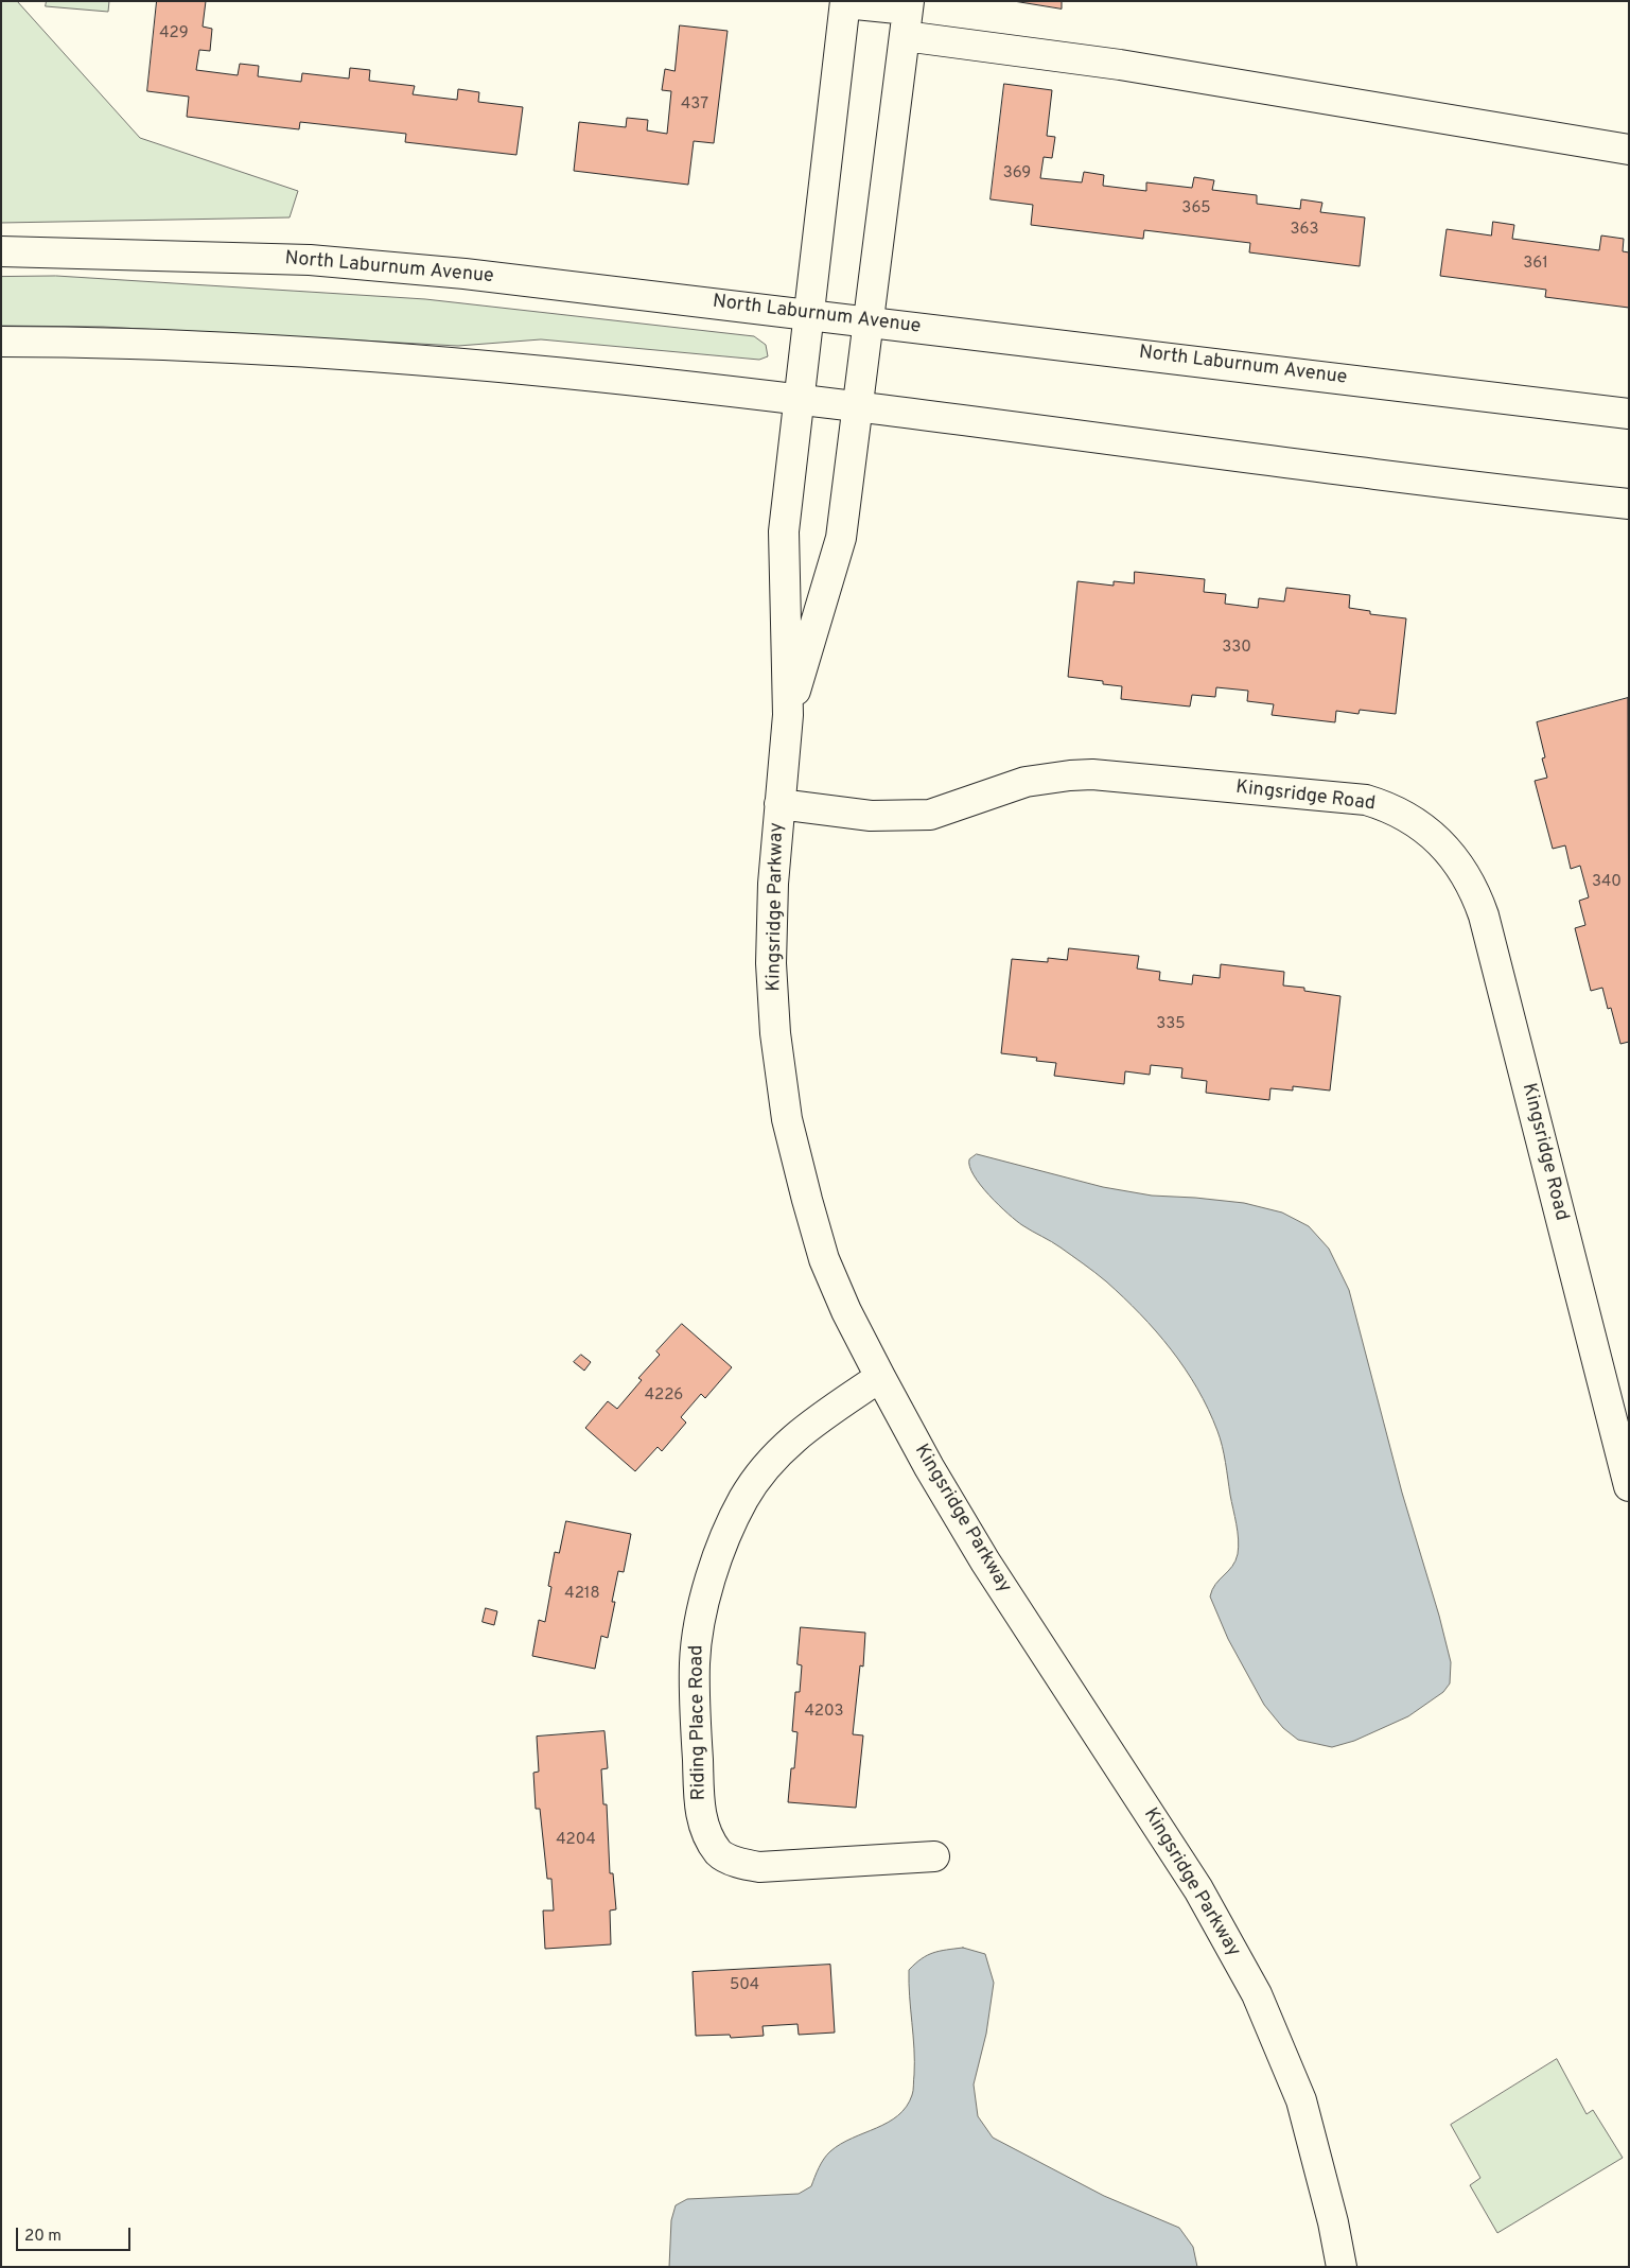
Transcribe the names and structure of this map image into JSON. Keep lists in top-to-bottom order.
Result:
{
  "streets": {
    "street": [
      "North Laburnum Avenue",
      "Kingsridge Road",
      "Kingsridge Parkway",
      "Riding Place Road"
    ]
  },
  "crossings": [
    ["North Laburnum Avenue", "Kingsridge Parkway"],
    ["Kingsridge Road", "Kingsridge Parkway"],
    ["Kingsridge Parkway", "Riding Place Road"]
  ],
  "house_numbers": [
    "429",
    "437",
    "369",
    "365",
    "363",
    "361",
    "330",
    "340",
    "335",
    "4226",
    "4218",
    "4203",
    "4204",
    "504"
  ],
  "scale_bar": "20 m"
}
